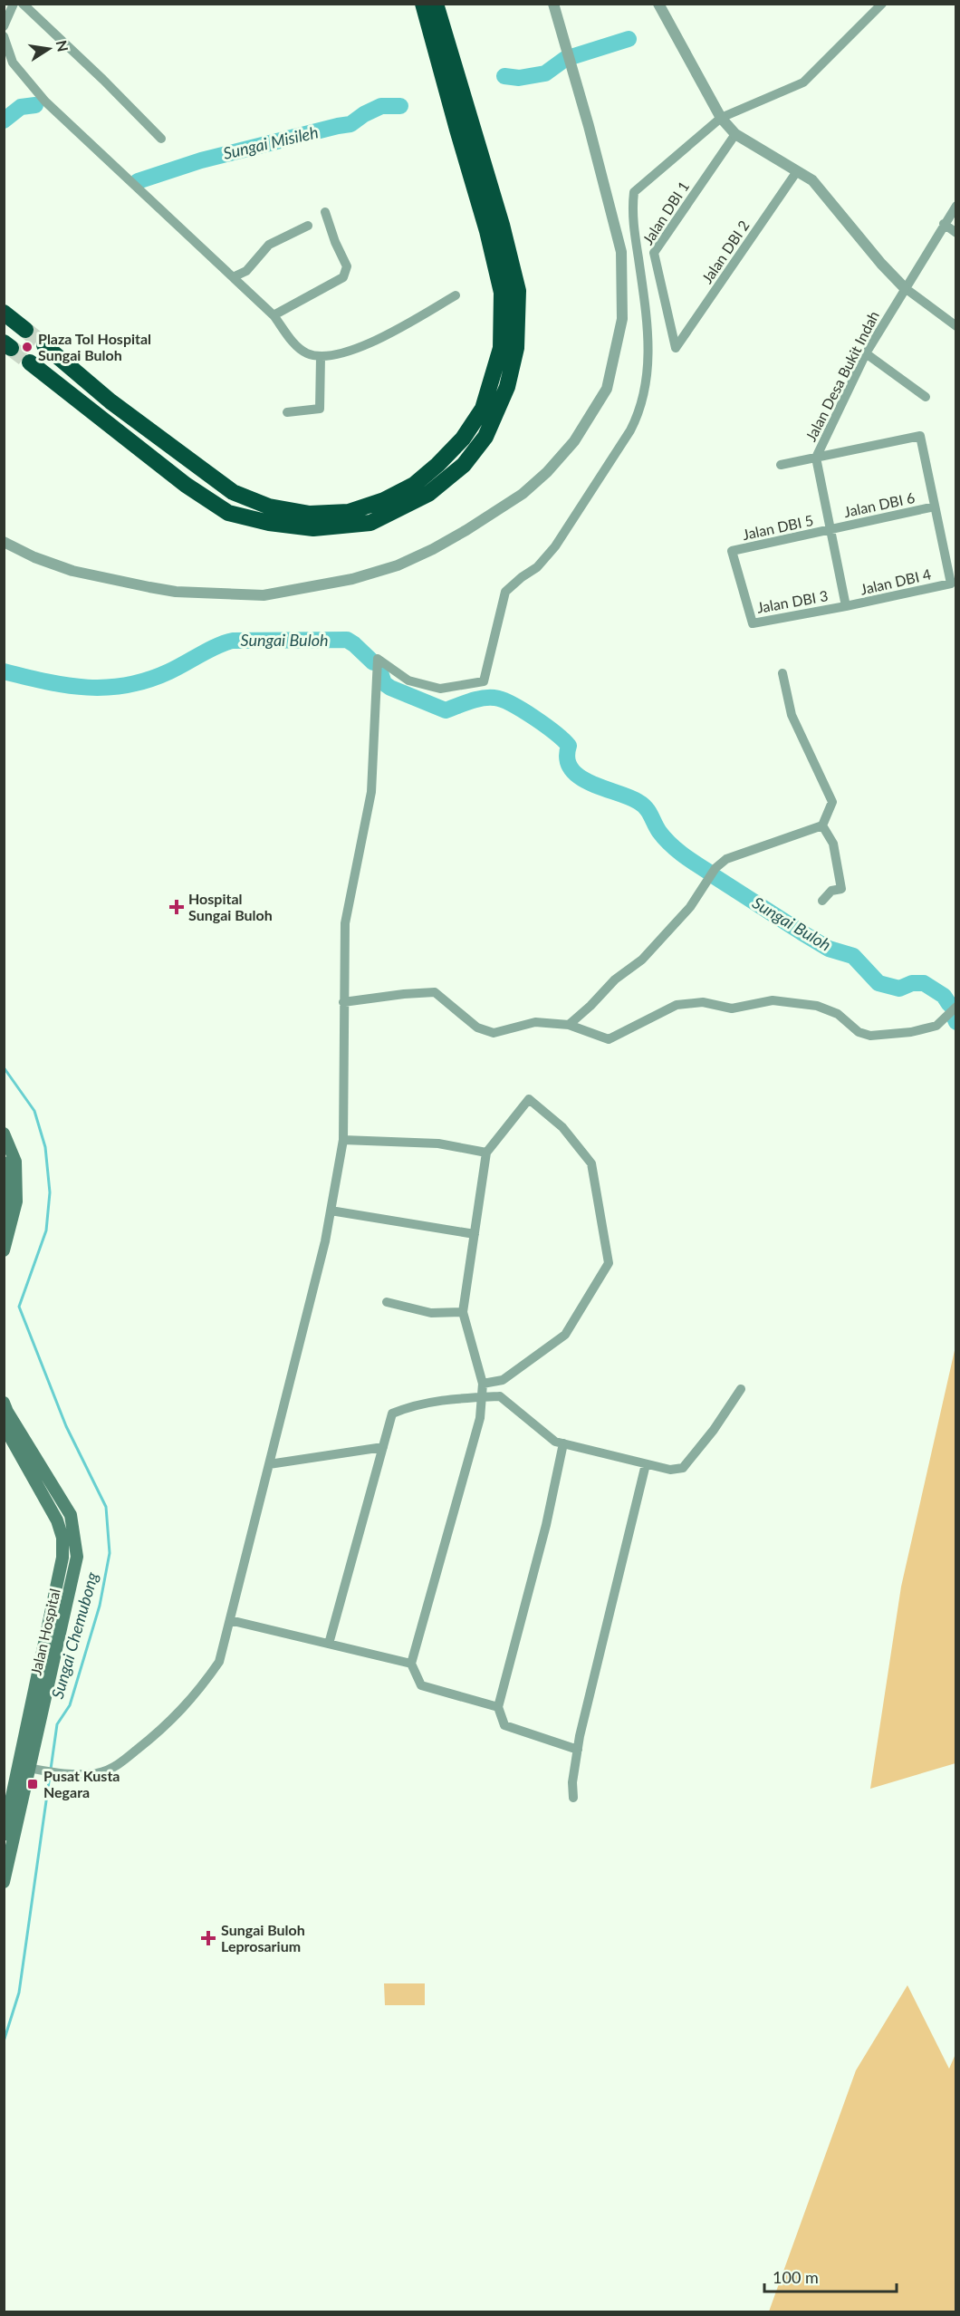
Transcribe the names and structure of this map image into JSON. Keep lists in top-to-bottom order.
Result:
{
  "streets": {
    "main road": ["Jalan Hospital"],
    "street": [
      "Jalan DBI 1",
      "Jalan DBI 2",
      "Jalan Desa Bukit Indah",
      "Jalan DBI 6",
      "Jalan DBI 5",
      "Jalan DBI 4",
      "Jalan DBI 3"
    ]
  },
  "crossings": [
    ["Jalan DBI 1", "Jalan DBI 2"],
    ["Jalan Desa Bukit Indah", "Jalan DBI 6"],
    ["Jalan Desa Bukit Indah", "Jalan DBI 5"],
    ["Jalan Desa Bukit Indah", "Jalan DBI 4"],
    ["Jalan Desa Bukit Indah", "Jalan DBI 3"],
    ["Jalan DBI 6", "Jalan DBI 5"],
    ["Jalan DBI 6", "Jalan DBI 4"],
    ["Jalan DBI 5", "Jalan DBI 3"],
    ["Jalan DBI 4", "Jalan DBI 3"]
  ],
  "water": ["Sungai Misileh", "Sungai Buloh", "Sungai Chemubong"],
  "places": {
    "other": ["Plaza Tol Hospital Sungai Buloh"],
    "health": ["Hospital Sungai Buloh", "Sungai Buloh Leprosarium"],
    "transit": ["Pusat Kusta Negara"]
  },
  "scale_bar": "100 m",
  "north": "right"
}
